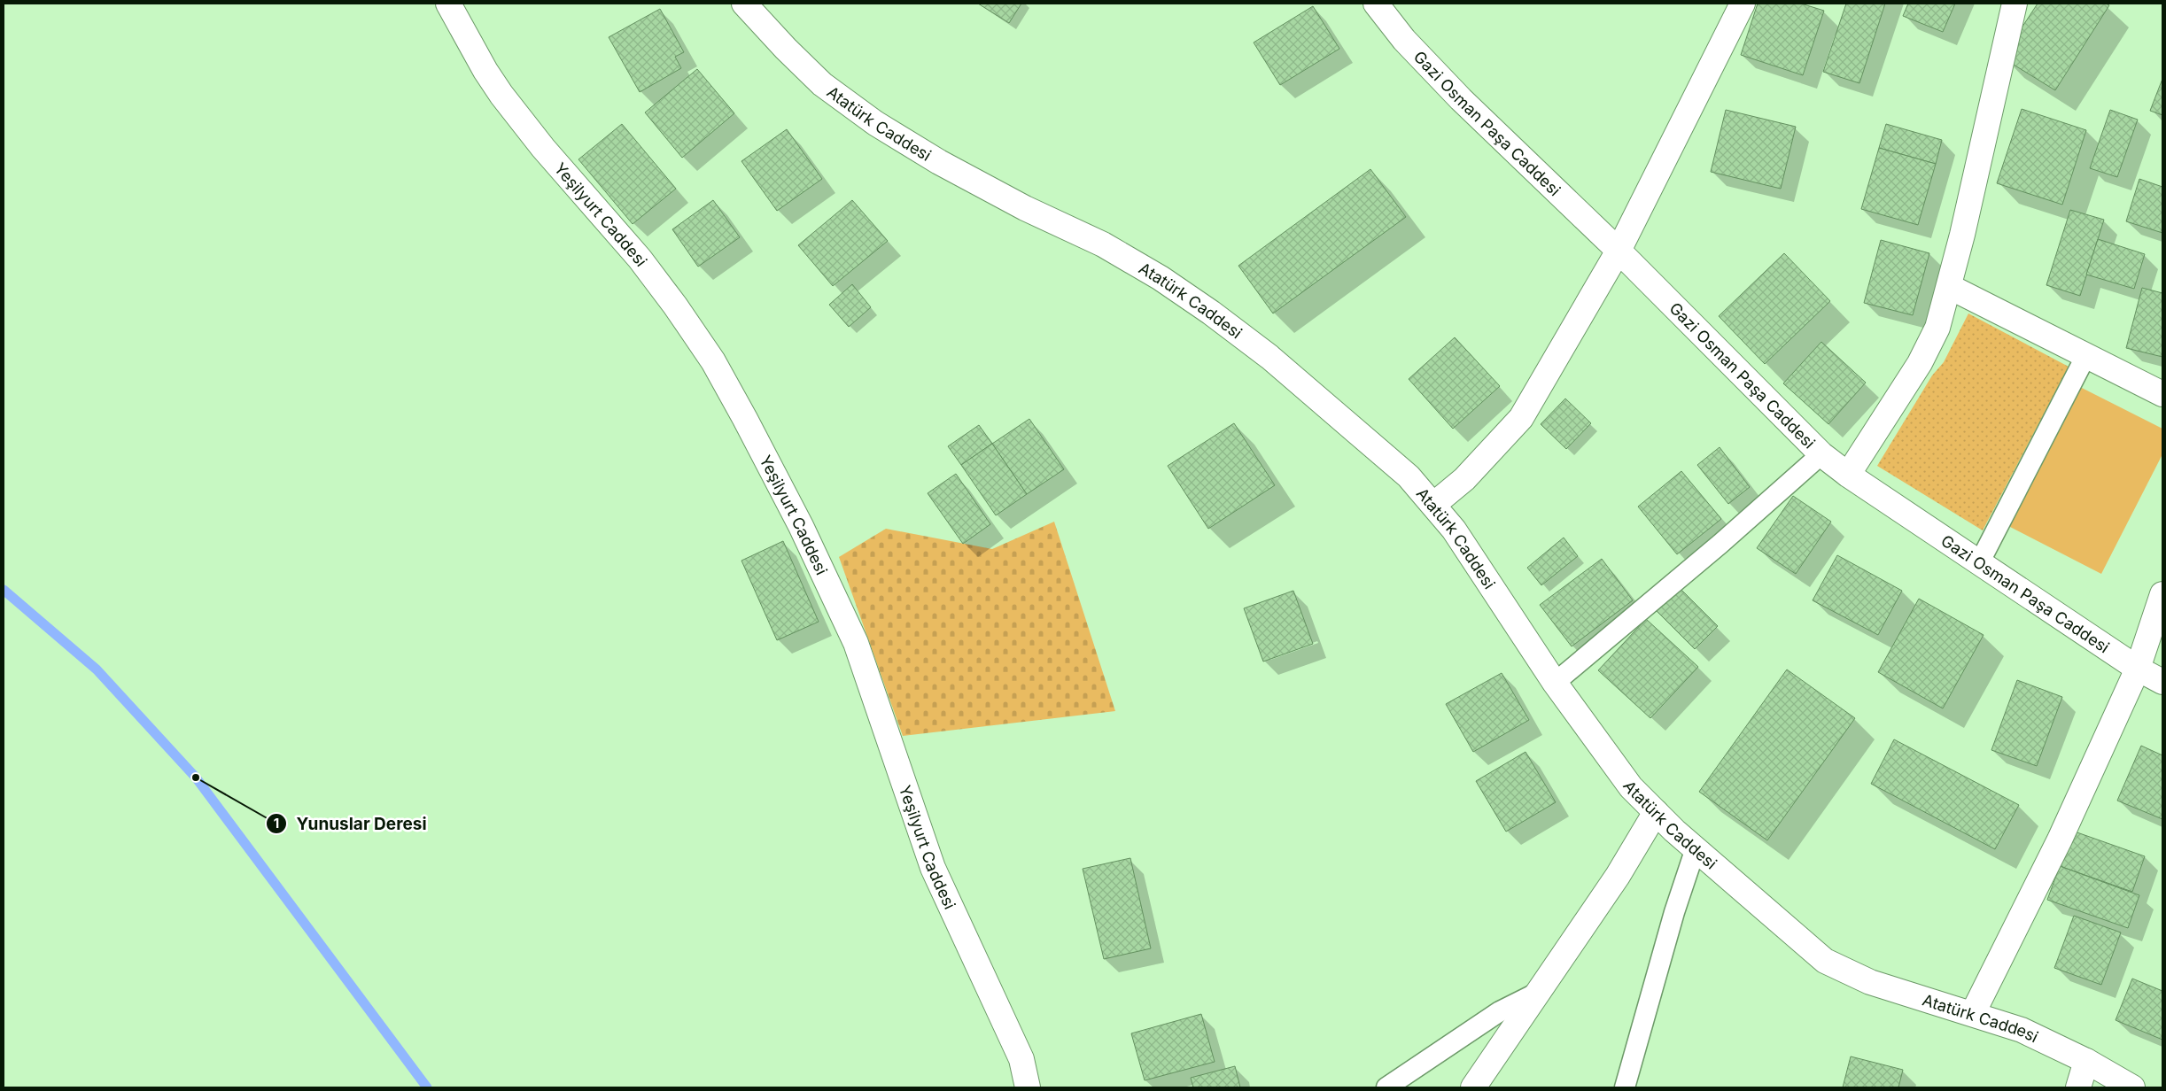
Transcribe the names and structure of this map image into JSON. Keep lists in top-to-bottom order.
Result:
{
  "streets": {
    "street": ["Atatürk Caddesi", "Gazi Osman Paşa Caddesi", "Yeşilyurt Caddesi"]
  },
  "places": ["Yunuslar Deresi"]
}
